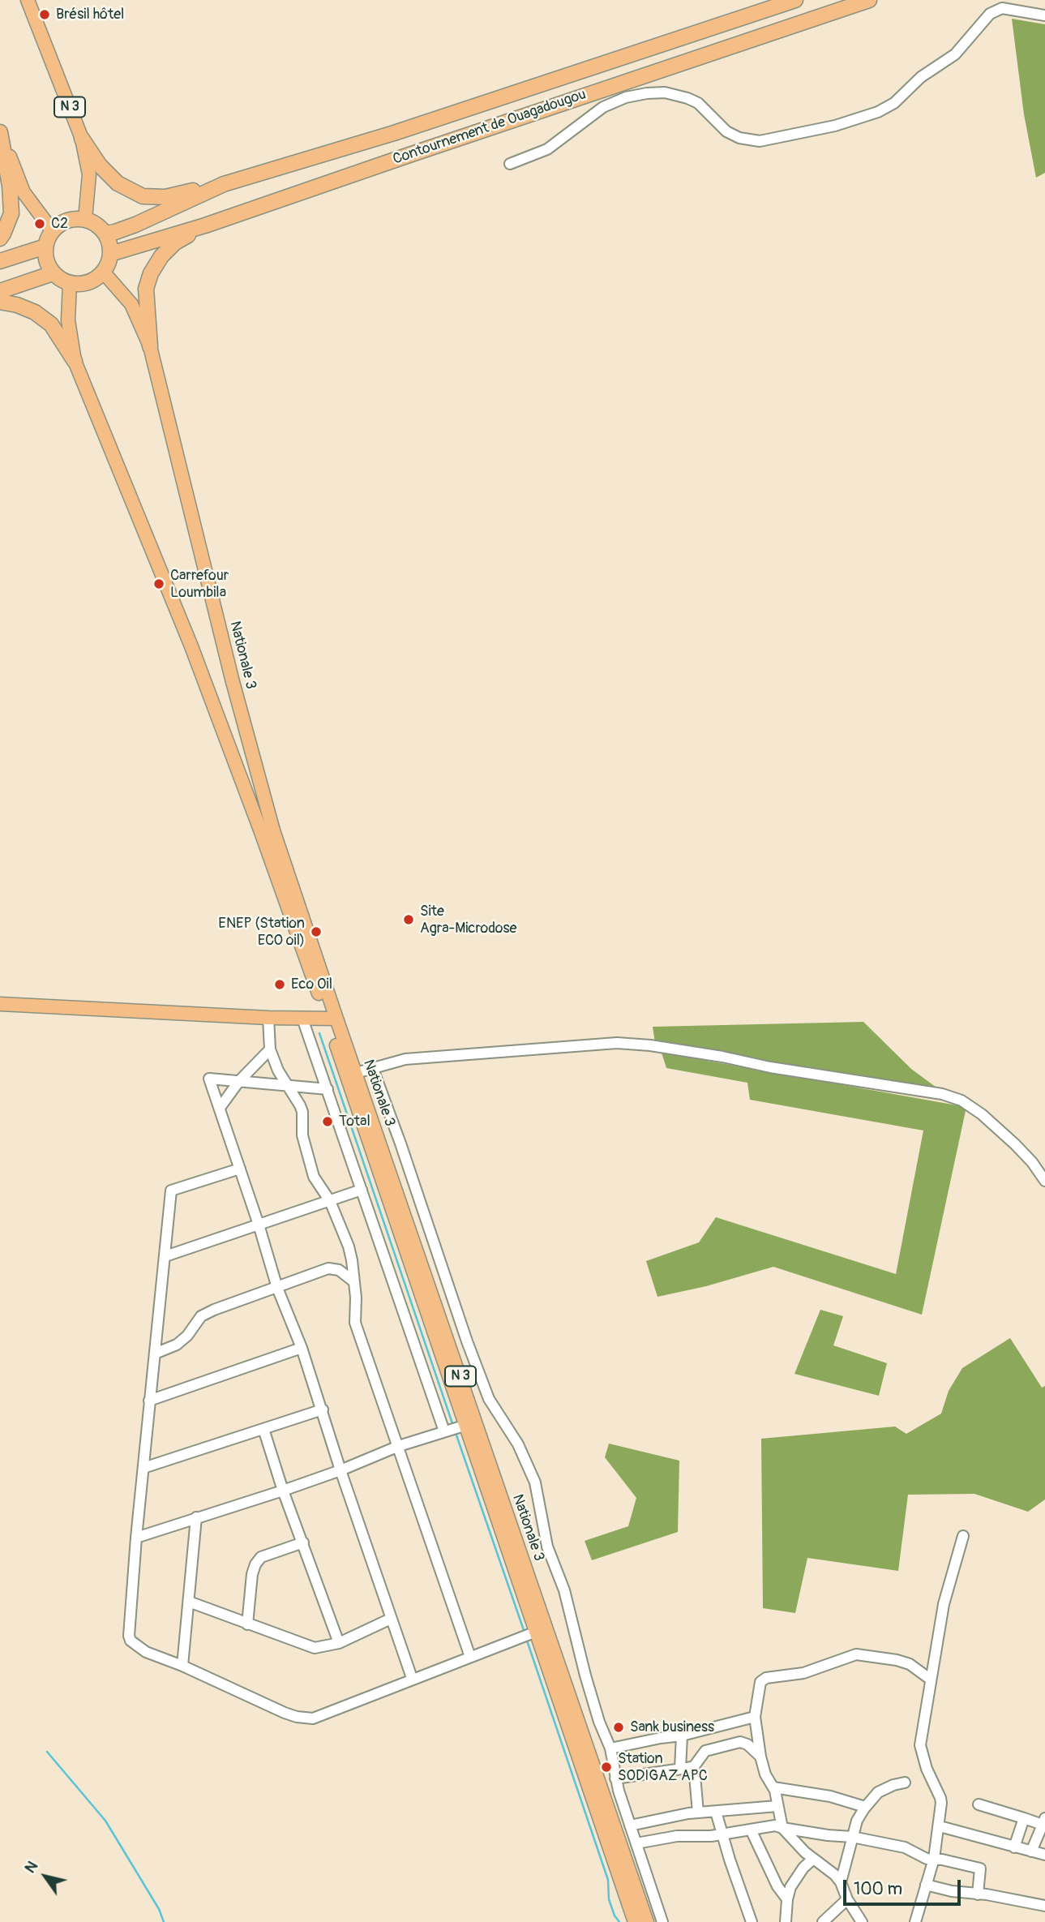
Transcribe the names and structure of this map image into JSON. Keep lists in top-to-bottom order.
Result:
{
  "streets": {
    "highway": ["Contournement de Ouagadougou"],
    "main road": ["N 3", "Nationale 3"]
  },
  "crossings": [
    ["N 3", "Contournement de Ouagadougou"],
    ["N 3", "Nationale 3"],
    ["Contournement de Ouagadougou", "Nationale 3"]
  ],
  "places": [
    "Brésil hôtel",
    "C2",
    "Carrefour Loumbila",
    "Site Agra-Microdose",
    "ENEP (Station ECO oil)",
    "Eco Oil",
    "Total",
    "Sank business",
    "Station SODIGAZ APC"
  ],
  "scale_bar": "100 m",
  "north": "top left"
}
